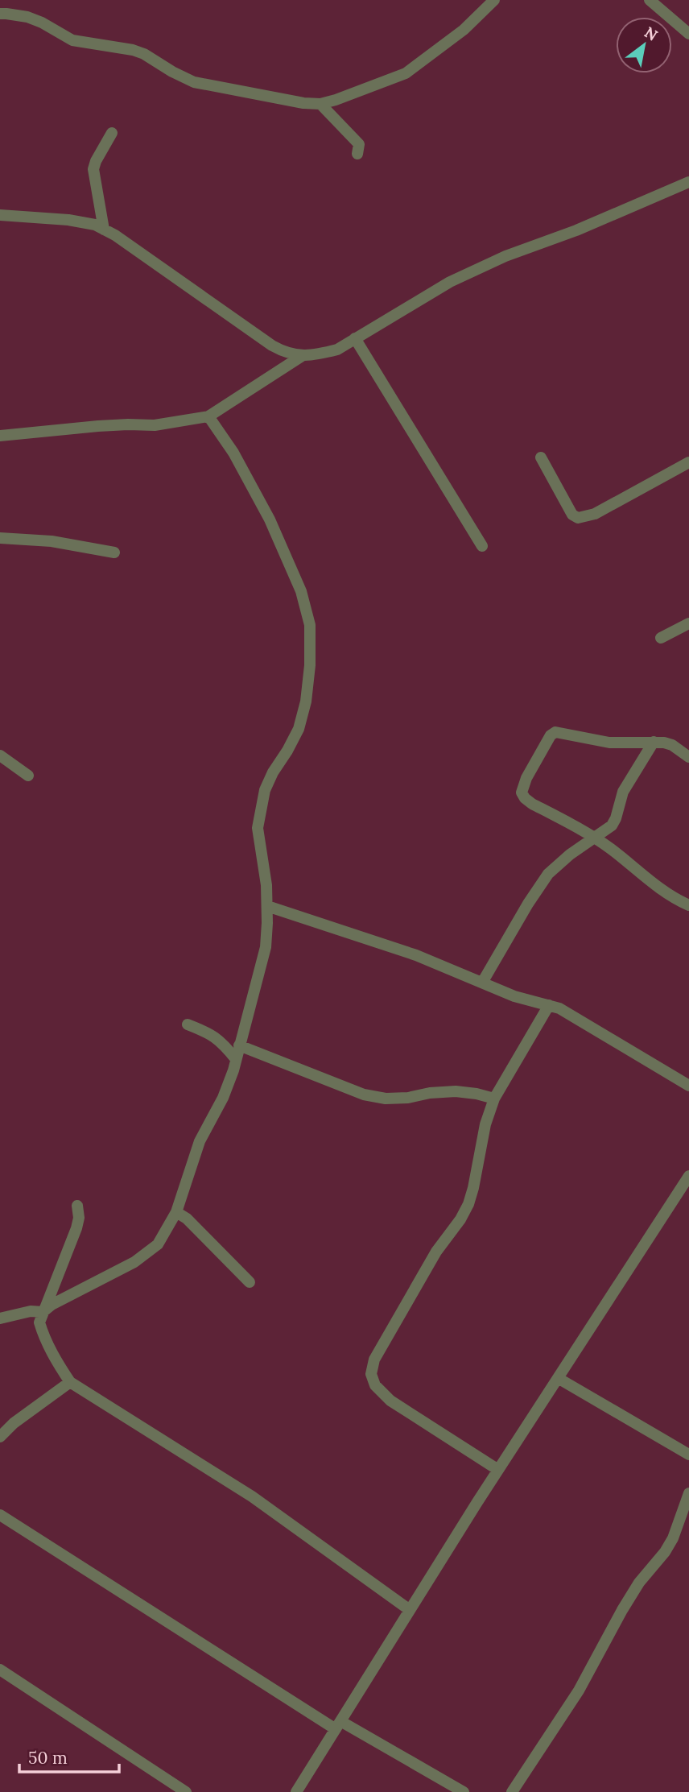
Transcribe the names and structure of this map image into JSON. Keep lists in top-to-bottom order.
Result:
{
  "scale_bar": "50 m",
  "north": "top right"
}
